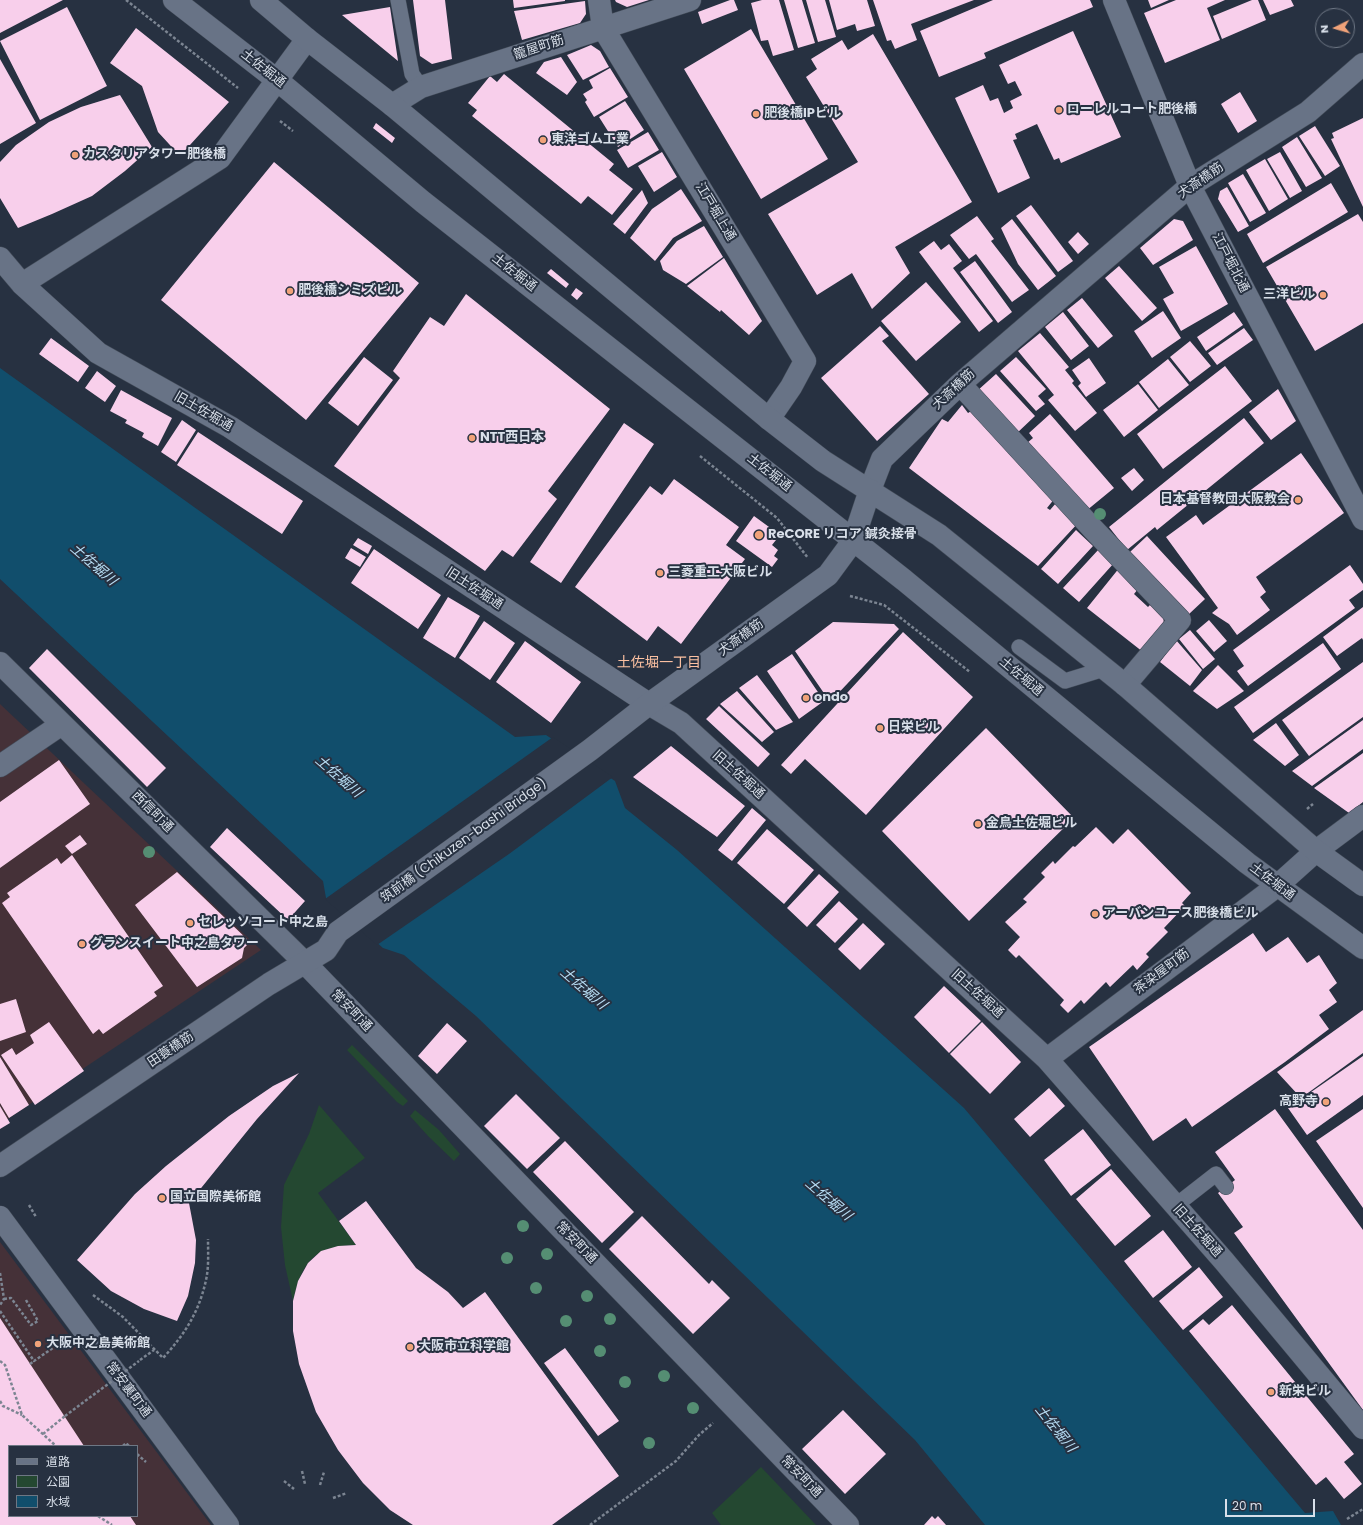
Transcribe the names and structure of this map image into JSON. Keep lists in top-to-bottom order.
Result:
{
  "streets": {
    "street": [
      "籠屋町筋",
      "土佐堀通",
      "犬斎橋筋",
      "江戸堀上通",
      "江戸堀北通",
      "旧土佐堀通",
      "西信町通",
      "筑前橋 (Chikuzen-bashi Bridge)",
      "茶染屋町筋",
      "常安町通",
      "田蓑橋筋",
      "常安裏町通"
    ]
  },
  "crossings": [
    ["籠屋町筋", "江戸堀上通"],
    ["土佐堀通", "犬斎橋筋"],
    ["土佐堀通", "茶染屋町筋"],
    ["犬斎橋筋", "江戸堀北通"],
    ["犬斎橋筋", "旧土佐堀通"],
    ["犬斎橋筋", "筑前橋 (Chikuzen-bashi Bridge)"],
    ["旧土佐堀通", "茶染屋町筋"],
    ["西信町通", "常安町通"],
    ["西信町通", "田蓑橋筋"],
    ["筑前橋 (Chikuzen-bashi Bridge)", "田蓑橋筋"],
    ["常安町通", "田蓑橋筋"]
  ],
  "districts": ["土佐堀一丁目"],
  "water": ["土佐堀川"],
  "places": [
    "ローレルコート肥後橋",
    "肥後橋IPビル",
    "東洋ゴム工業",
    "カスタリアタワー肥後橋",
    "肥後橋シミズビル",
    "三洋ビル",
    "NTT西日本",
    "日本基督教団大阪教会",
    "ReCORE リコア 鍼灸接骨",
    "三菱重工大阪ビル",
    "ondo",
    "日栄ビル",
    "金鳥土佐堀ビル",
    "アーバンユース肥後橋ビル",
    "セレッソコート中之島",
    "グランスイート中之島タワー",
    "高野寺",
    "国立国際美術館",
    "大阪中之島美術館",
    "大阪市立科学館",
    "新栄ビル"
  ],
  "legend": ["道路", "公園", "水域"],
  "scale_bar": "20 m",
  "north": "left"
}
